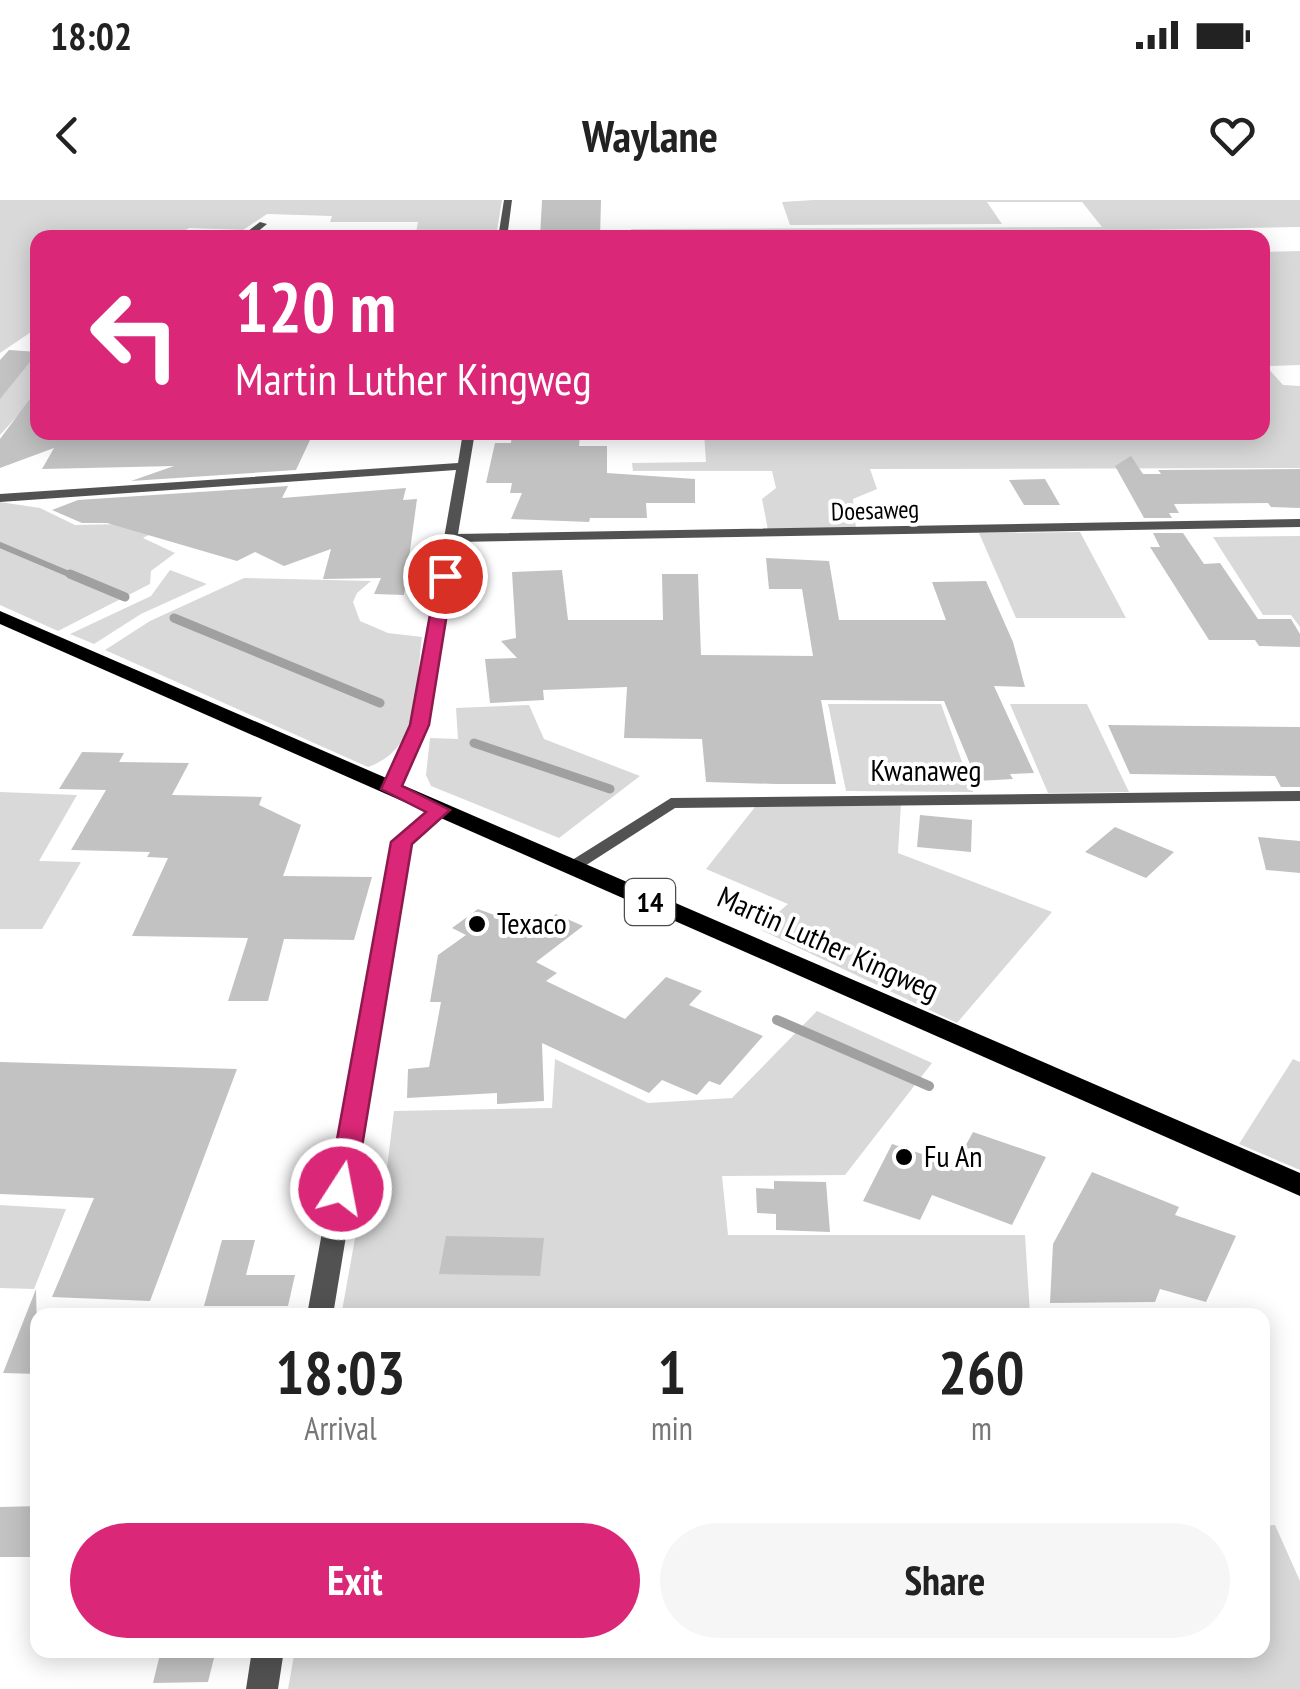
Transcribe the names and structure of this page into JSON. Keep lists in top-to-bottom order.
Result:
{
  "streets": {
    "main road": ["14", "Martin Luther Kingweg"],
    "street": ["Doesaweg", "Kwanaweg"]
  },
  "crossings": [
    ["Kwanaweg", "Martin Luther Kingweg"]
  ],
  "places": ["Texaco", "Fu An"],
  "page": {
    "status": "18:02",
    "header": "Waylane",
    "turn": ["120 m", "Martin Luther Kingweg"],
    "eta": [
      "18:03",
      "Arrival",
      "1",
      "min",
      "260",
      "m"
    ],
    "buttons": ["Exit", "Share"]
  }
}
